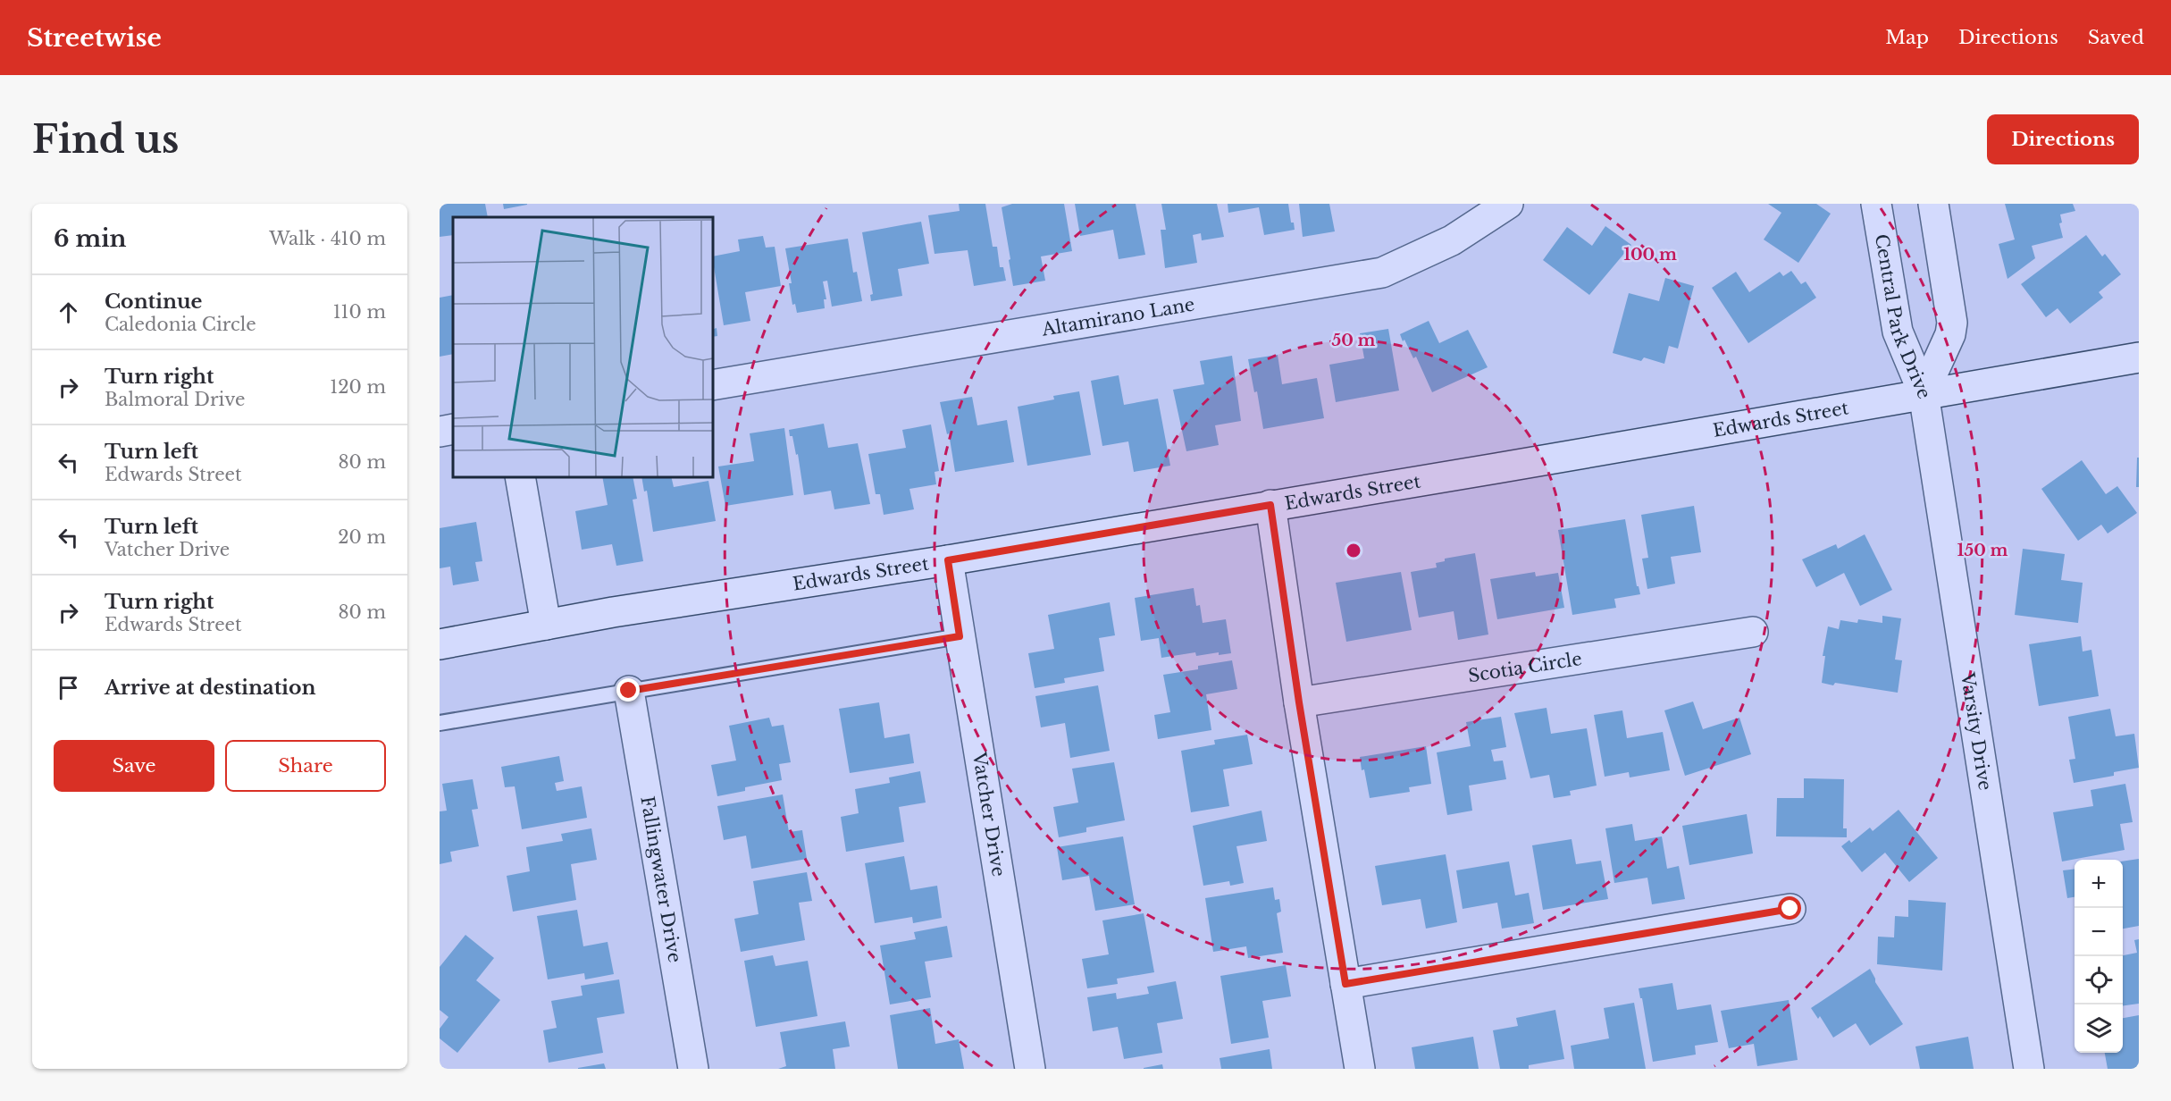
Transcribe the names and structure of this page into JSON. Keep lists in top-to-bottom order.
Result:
{
  "streets": {
    "street": [
      "Central Park Drive",
      "Altamirano Lane",
      "Edwards Street",
      "Scotia Circle",
      "Varsity Drive",
      "Vatcher Drive",
      "Fallingwater Drive"
    ]
  },
  "crossings": [
    ["Central Park Drive", "Edwards Street"],
    ["Central Park Drive", "Varsity Drive"],
    ["Edwards Street", "Varsity Drive"],
    ["Edwards Street", "Vatcher Drive"]
  ],
  "page": {
    "header": "Streetwise",
    "nav": ["Map", "Directions", "Saved"],
    "buttons": [
      "Directions",
      ["Save", "Share"]
    ],
    "title": "Find us",
    "heading": ["6 min", "Walk · 410 m"],
    "list": [
      ["Continue", "Caledonia Circle", "110 m"],
      ["Turn right", "Balmoral Drive", "120 m"],
      ["Turn left", "Edwards Street", "80 m"],
      ["Turn left", "Vatcher Drive", "20 m"],
      ["Turn right", "Edwards Street", "80 m"],
      "Arrive at destination"
    ],
    "map_buttons": ["+", "−"]
  },
  "rings": ["100 m", "50 m", "150 m"]
}
